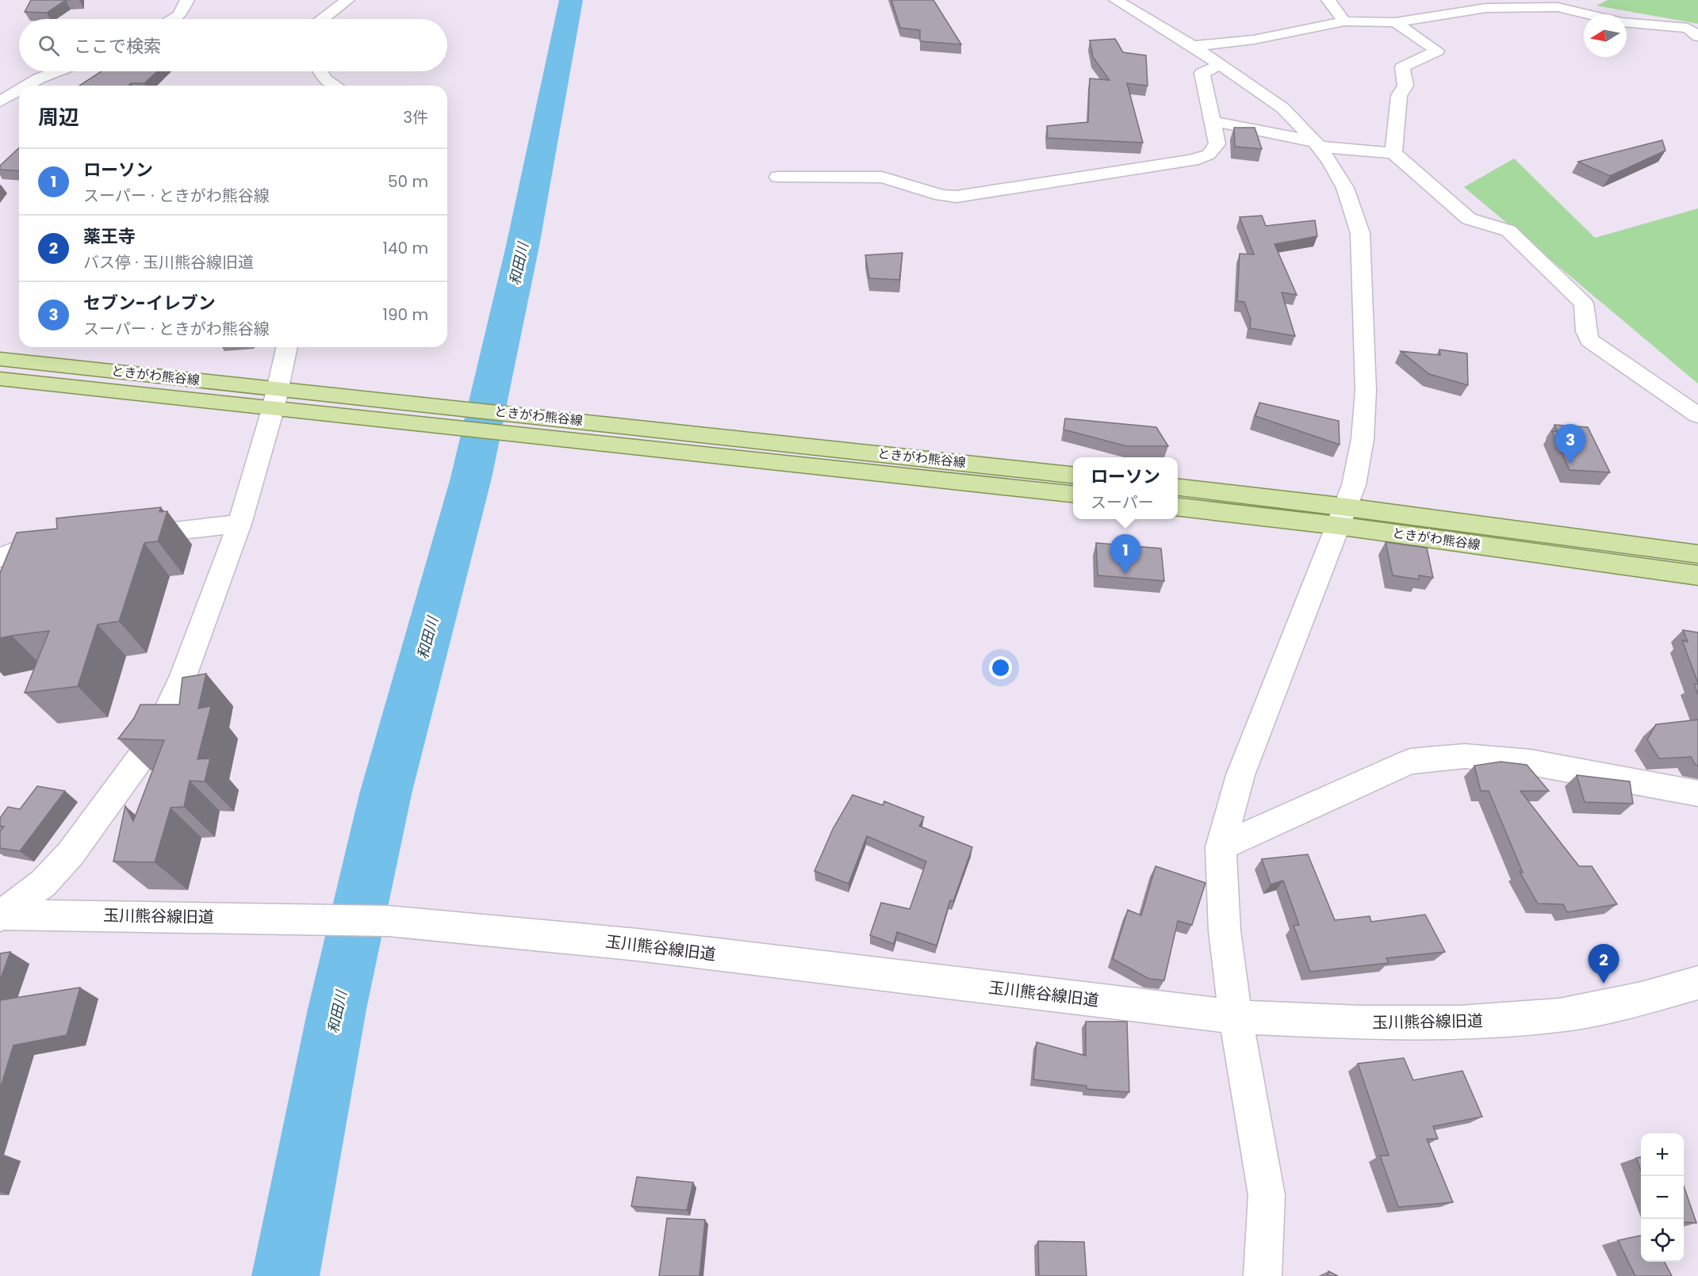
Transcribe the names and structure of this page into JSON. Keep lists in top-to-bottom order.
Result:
{
  "streets": {
    "main road": ["ときがわ熊谷線"],
    "street": ["玉川熊谷線旧道"]
  },
  "water": ["和田川"],
  "north": "left",
  "page": {
    "search": "ここで検索",
    "heading": ["周辺", "3件"],
    "list": [
      {
        "mark": "1",
        "name": "ローソン",
        "note": "スーパー · ときがわ熊谷線",
        "value": "50 m"
      },
      {
        "mark": "2",
        "name": "薬王寺",
        "note": "バス停 · 玉川熊谷線旧道",
        "value": "140 m"
      },
      {
        "mark": "3",
        "name": "セブン-イレブン",
        "note": "スーパー · ときがわ熊谷線",
        "value": "190 m"
      }
    ],
    "pins": ["3", "1", "2"],
    "popup": ["ローソン", "スーパー"],
    "map_buttons": ["+", "−"]
  }
}
